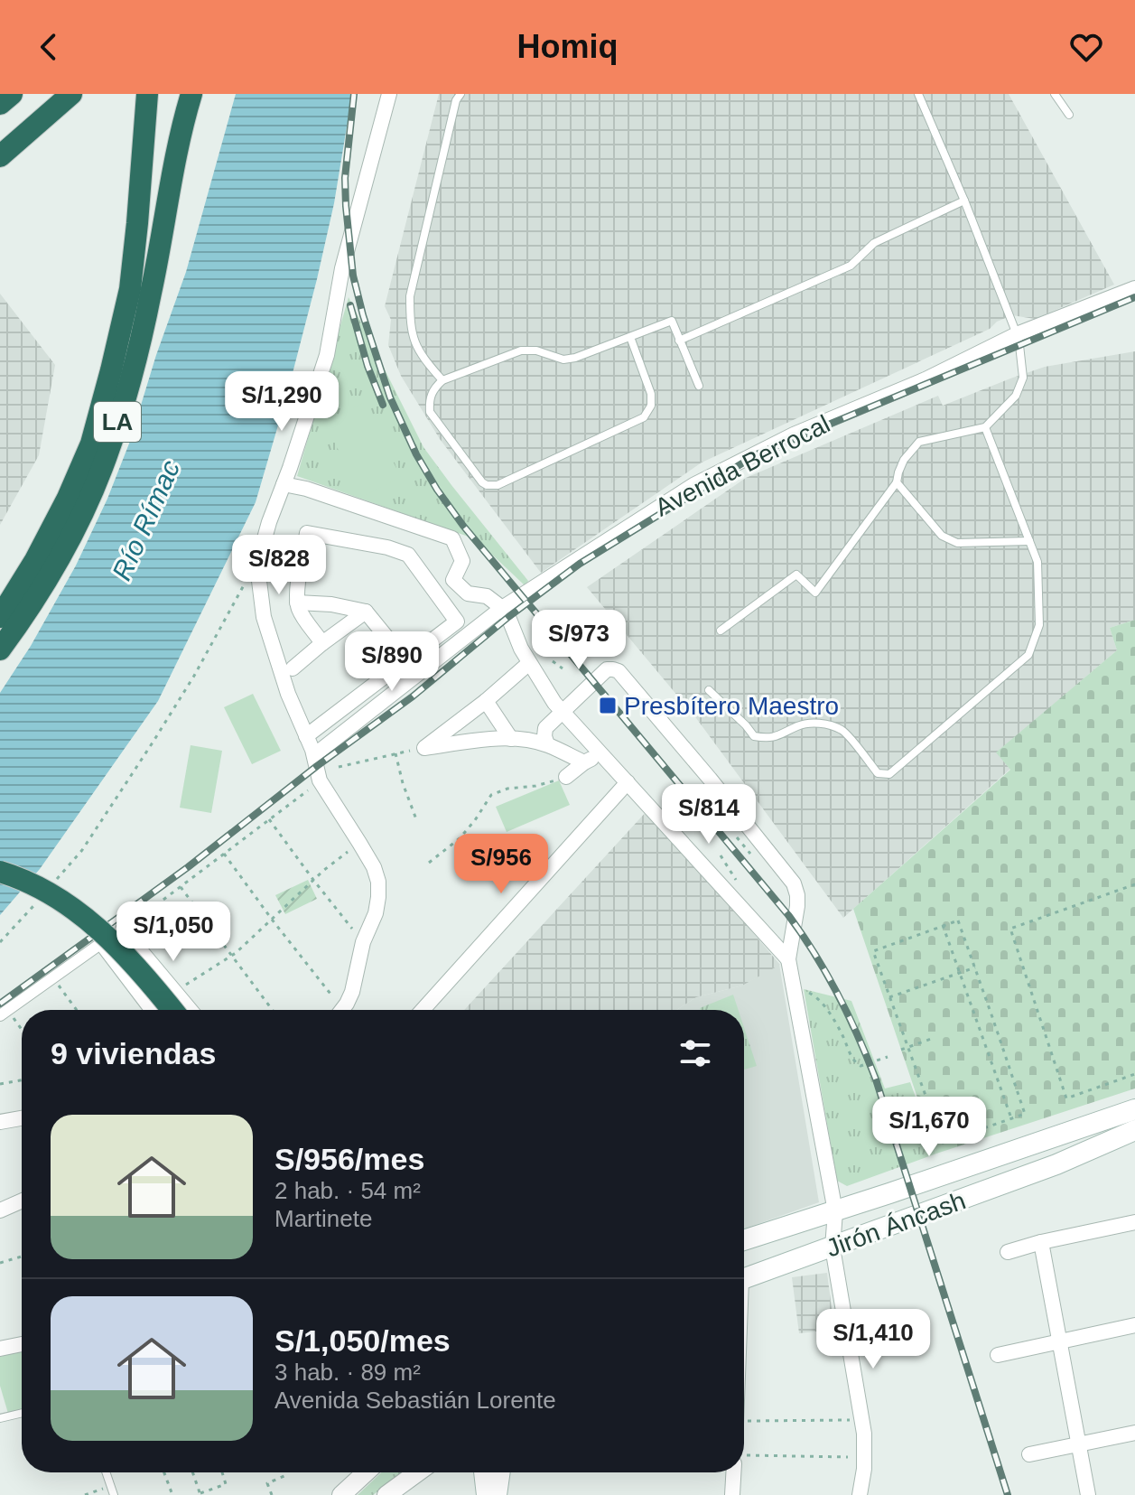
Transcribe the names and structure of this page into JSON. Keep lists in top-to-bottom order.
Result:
{
  "streets": {
    "highway": ["LA"],
    "main road": ["Jirón Áncash"],
    "street": ["Avenida Berrocal"]
  },
  "water": ["Río Rímac"],
  "places": {
    "transit": ["Presbítero Maestro"]
  },
  "page": {
    "header": "Homiq",
    "price": [
      "S/1,290",
      "S/828",
      "S/973",
      "S/890",
      "S/814",
      "S/956",
      "S/1,050",
      "S/1,670",
      "S/1,410"
    ],
    "heading": "9 viviendas",
    "list": [
      {
        "name": "S/956/mes",
        "note": "2 hab. · 54 m² · Martinete"
      },
      {
        "name": "S/1,050/mes",
        "note": "3 hab. · 89 m² · Avenida Sebastián Lorente"
      }
    ]
  }
}
